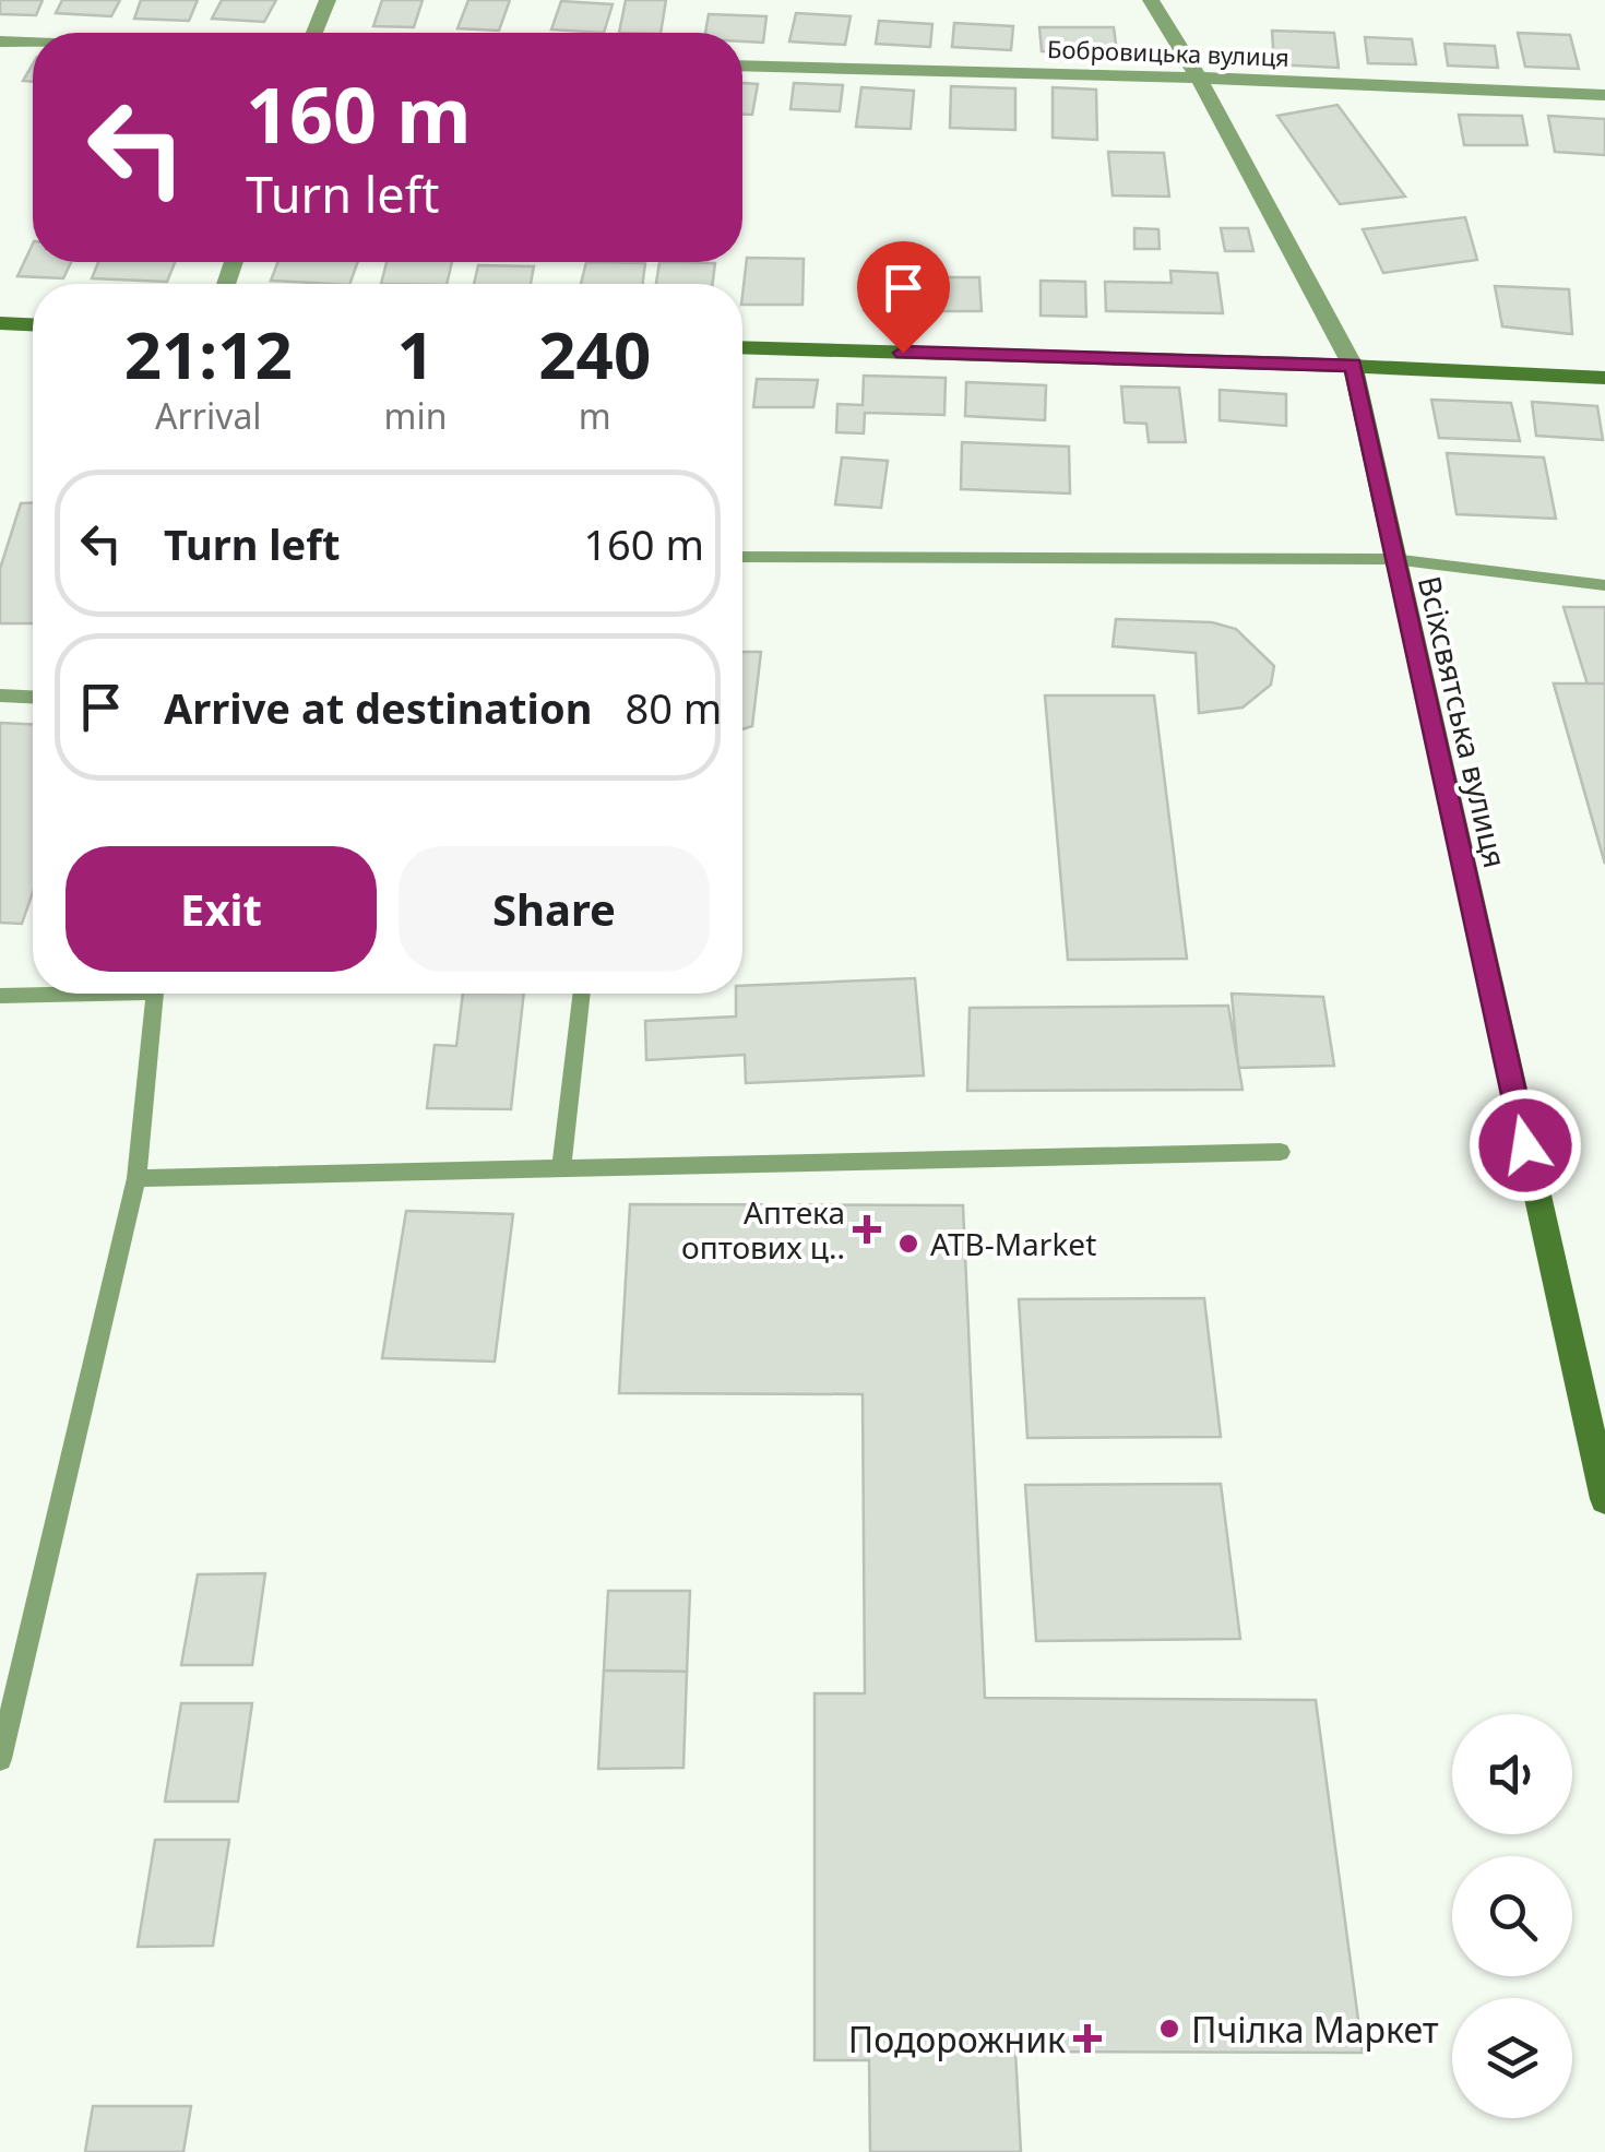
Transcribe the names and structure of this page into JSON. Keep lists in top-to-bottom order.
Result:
{
  "streets": {
    "street": ["Бобровицька вулиця", "Всіхсвятська вулиця"]
  },
  "crossings": [
    ["Бобровицька вулиця", "Всіхсвятська вулиця"]
  ],
  "places": {
    "health": ["Аптека оптових ц‥", "Подорожник"],
    "other": ["ATB-Market", "Пчілка Маркет"]
  },
  "page": {
    "turn": ["160 m", "Turn left"],
    "eta": [
      "21:12",
      "Arrival",
      "1",
      "min",
      "240",
      "m"
    ],
    "list": [
      {
        "name": "Turn left",
        "value": "160 m"
      },
      {
        "name": "Arrive at destination",
        "value": "80 m"
      }
    ],
    "buttons": ["Exit", "Share"]
  }
}
